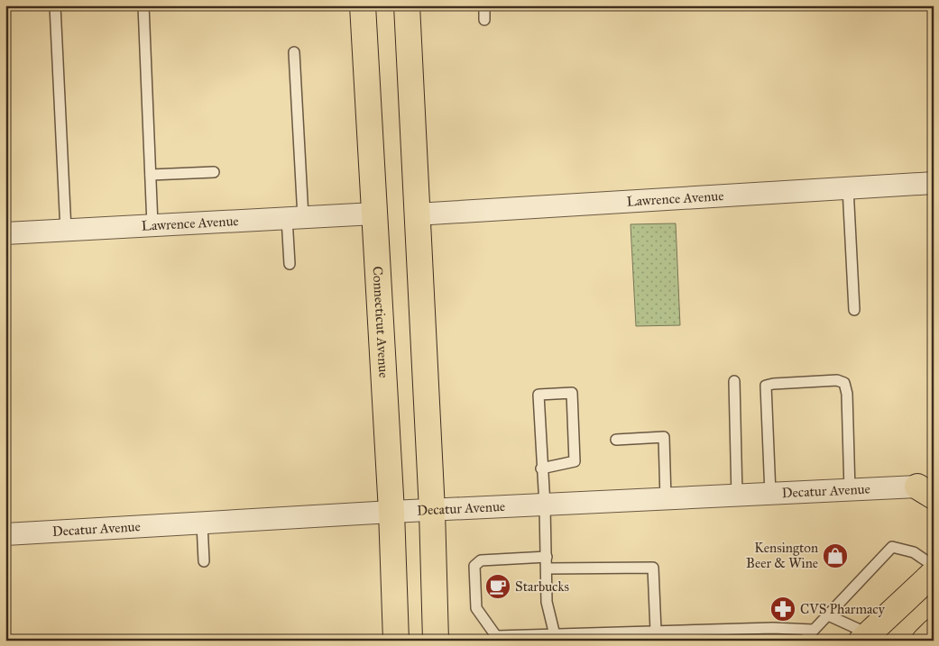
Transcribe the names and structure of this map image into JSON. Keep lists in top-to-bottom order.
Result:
{
  "streets": {
    "main road": ["Connecticut Avenue"],
    "street": ["Lawrence Avenue", "Decatur Avenue"]
  },
  "crossings": [
    ["Lawrence Avenue", "Connecticut Avenue"],
    ["Connecticut Avenue", "Decatur Avenue"]
  ],
  "places": {
    "shop": ["Kensington Beer & Wine"],
    "cafe": ["Starbucks"],
    "pharmacy": ["CVS Pharmacy"]
  }
}
